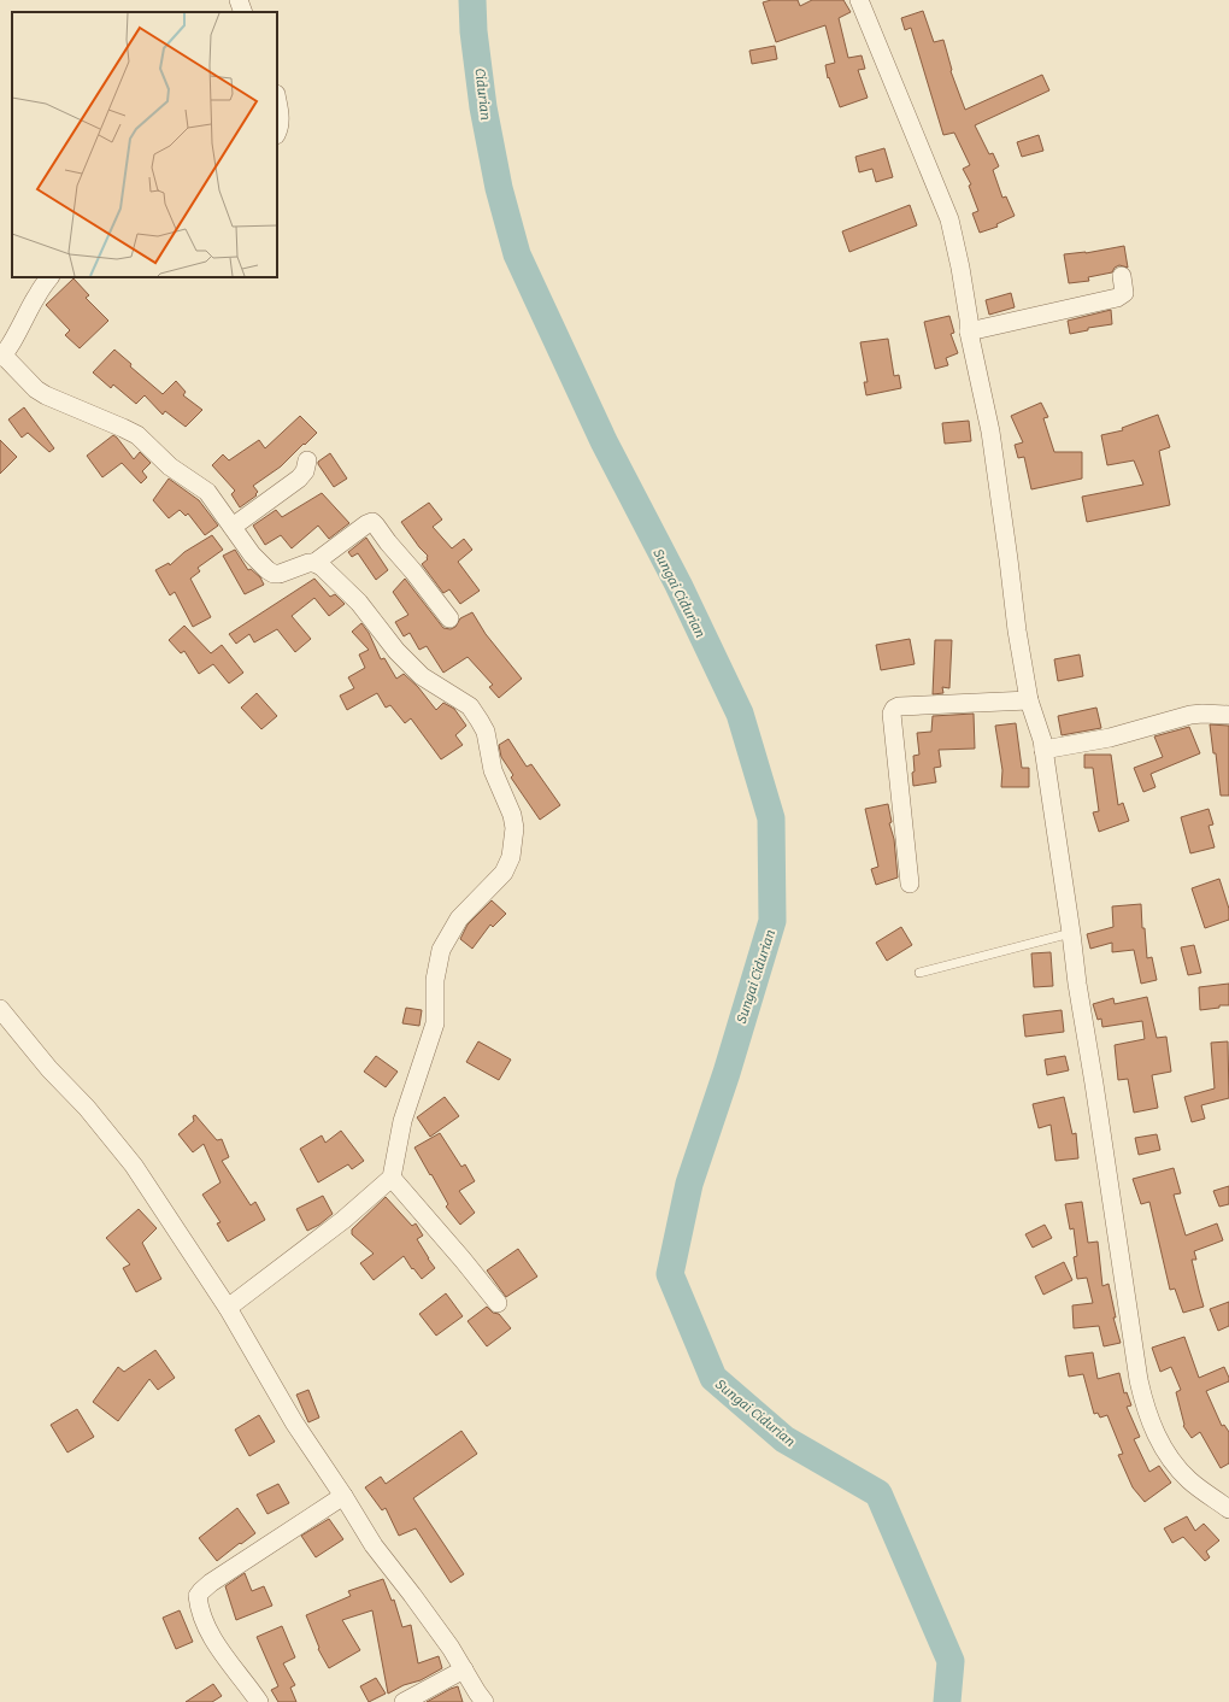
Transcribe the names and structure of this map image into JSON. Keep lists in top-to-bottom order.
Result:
{
  "water": ["Cidurian", "Sungai Cidurian"]
}
